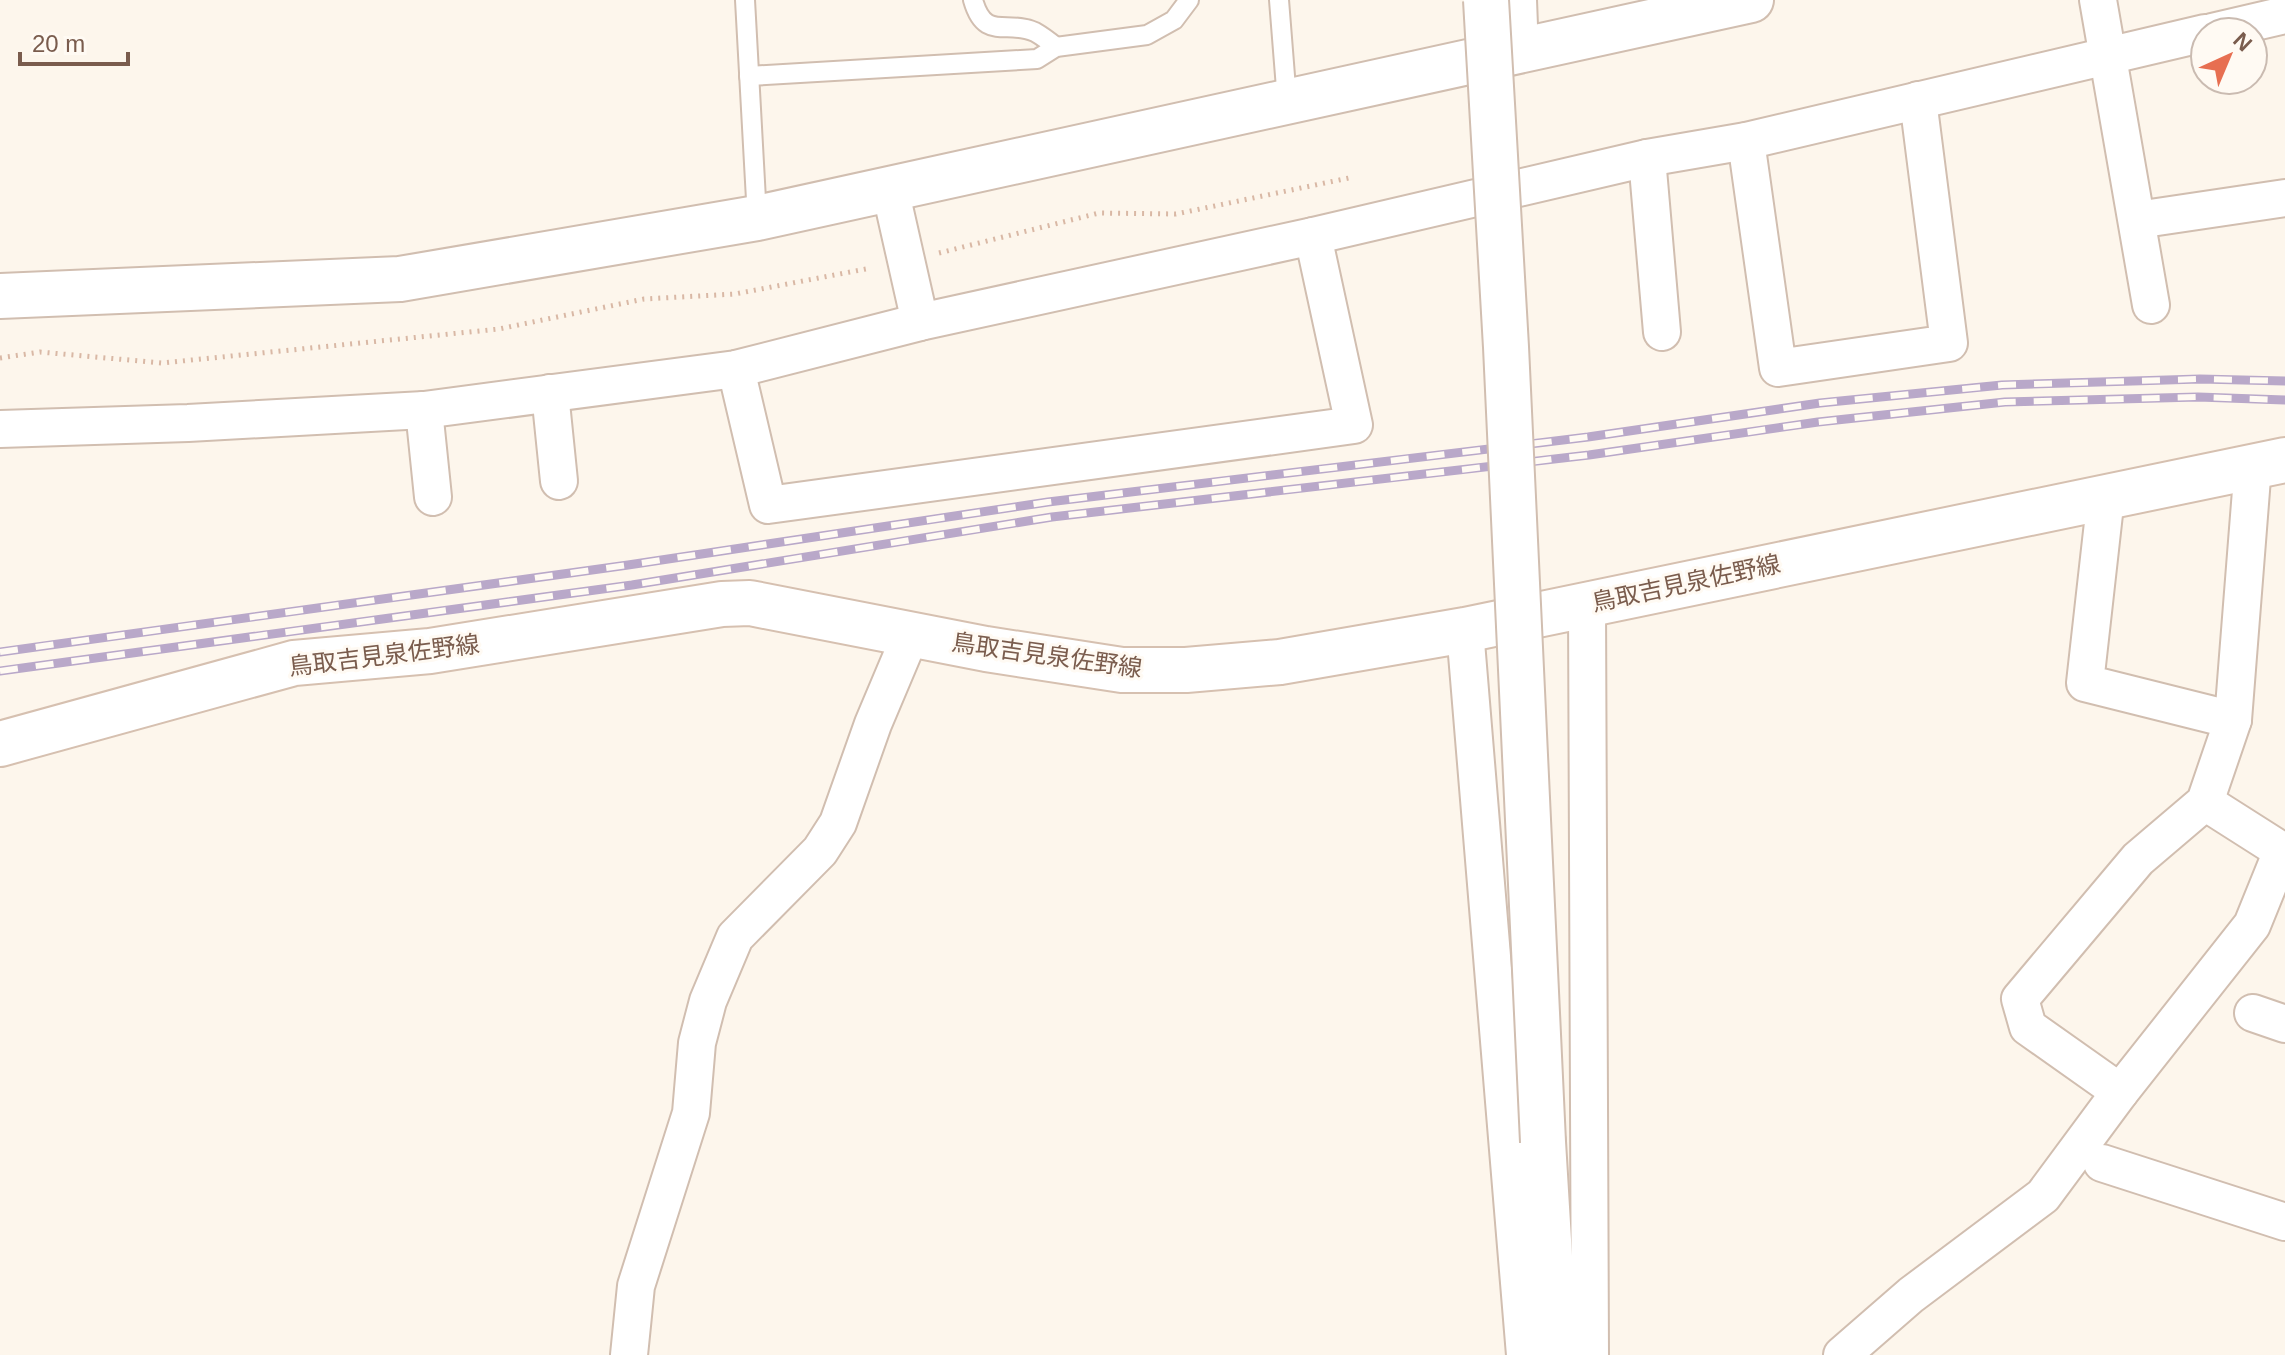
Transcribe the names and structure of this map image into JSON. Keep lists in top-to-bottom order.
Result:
{
  "streets": {
    "street": ["鳥取吉見泉佐野線"]
  },
  "scale_bar": "20 m",
  "north": "top right"
}
